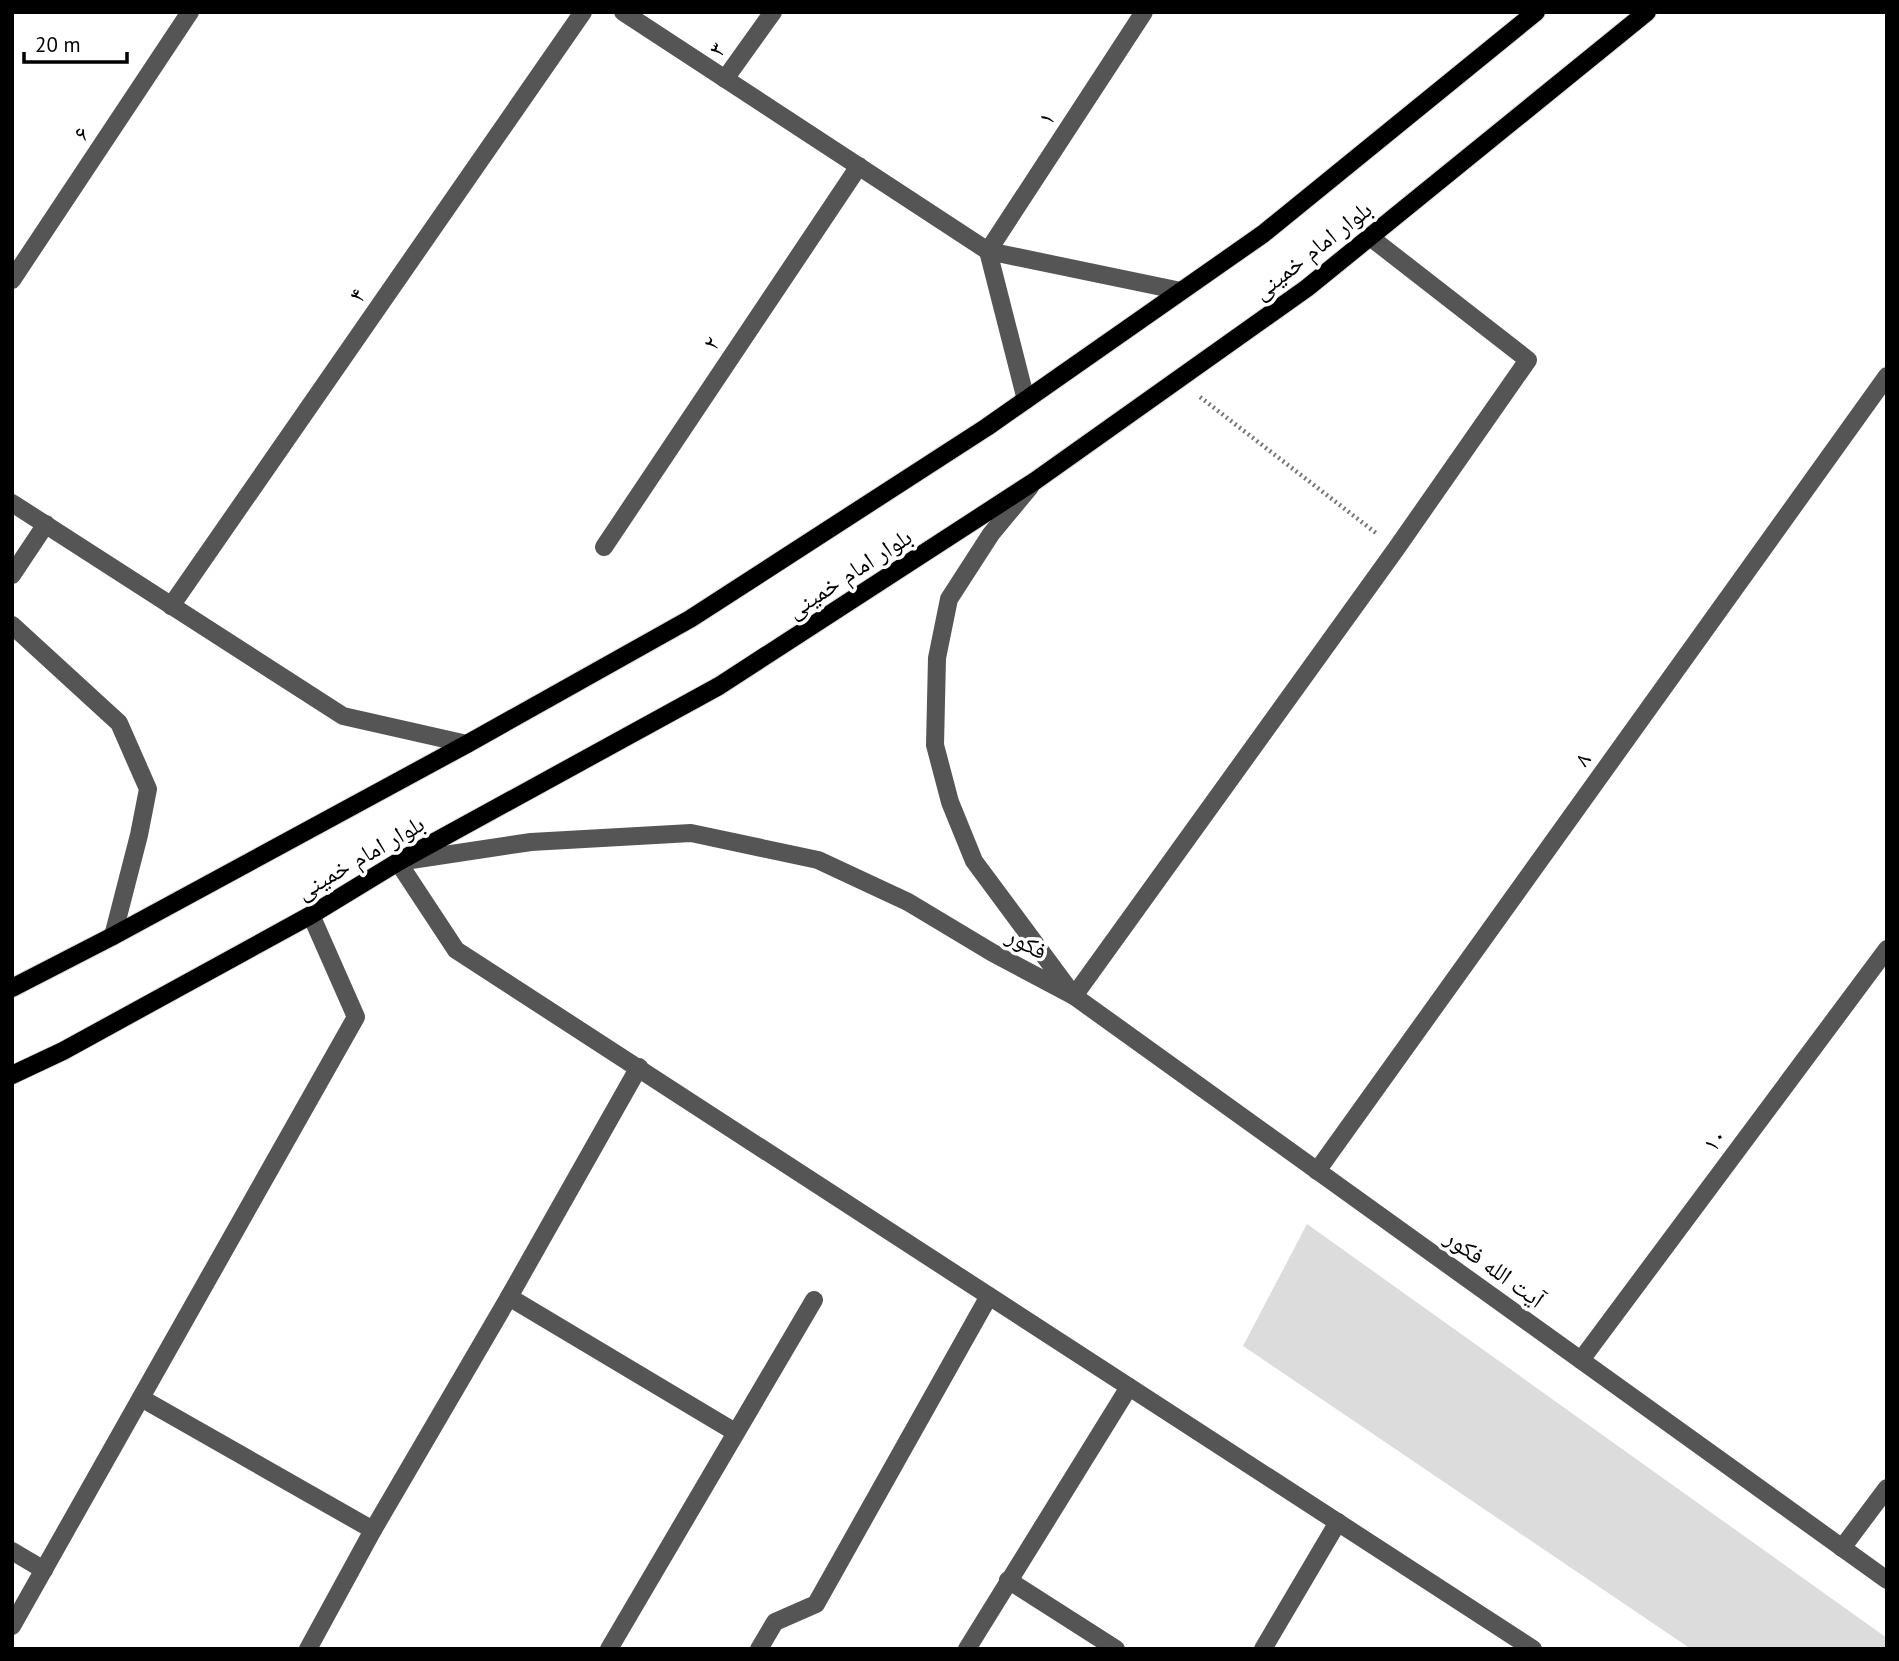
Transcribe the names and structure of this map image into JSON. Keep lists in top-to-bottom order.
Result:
{
  "streets": {
    "main road": ["بلوار امام خمینی"],
    "street": [
      "۳",
      "۱",
      "۶",
      "۴",
      "۲",
      "۸",
      "فکور",
      "۱۰",
      "آیت الله فکور"
    ]
  },
  "crossings": [
    ["بلوار امام خمینی", "فکور"],
    ["۸", "آیت الله فکور"],
    ["فکور", "آیت الله فکور"],
    ["۱۰", "آیت الله فکور"]
  ],
  "scale_bar": "20 m"
}
